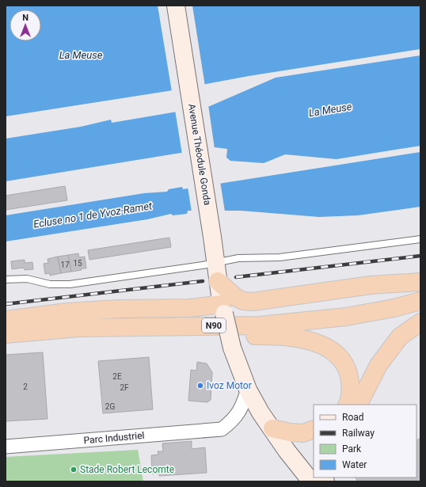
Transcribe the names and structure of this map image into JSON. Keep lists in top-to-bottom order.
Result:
{
  "streets": {
    "highway": ["N90"],
    "main road": ["Avenue Théodule Gonda"],
    "street": ["Parc Industriel"]
  },
  "crossings": [
    ["Avenue Théodule Gonda", "Parc Industriel"]
  ],
  "water": ["La Meuse", "Ecluse no 1 de Yvoz-Ramet"],
  "places": ["Ivoz Motor", "Stade Robert Lecomte"],
  "house_numbers": [
    "15",
    "17",
    "2E",
    "2",
    "2F",
    "2G"
  ],
  "legend": [
    "Road",
    "Railway",
    "Park",
    "Water"
  ],
  "north": "top"
}
